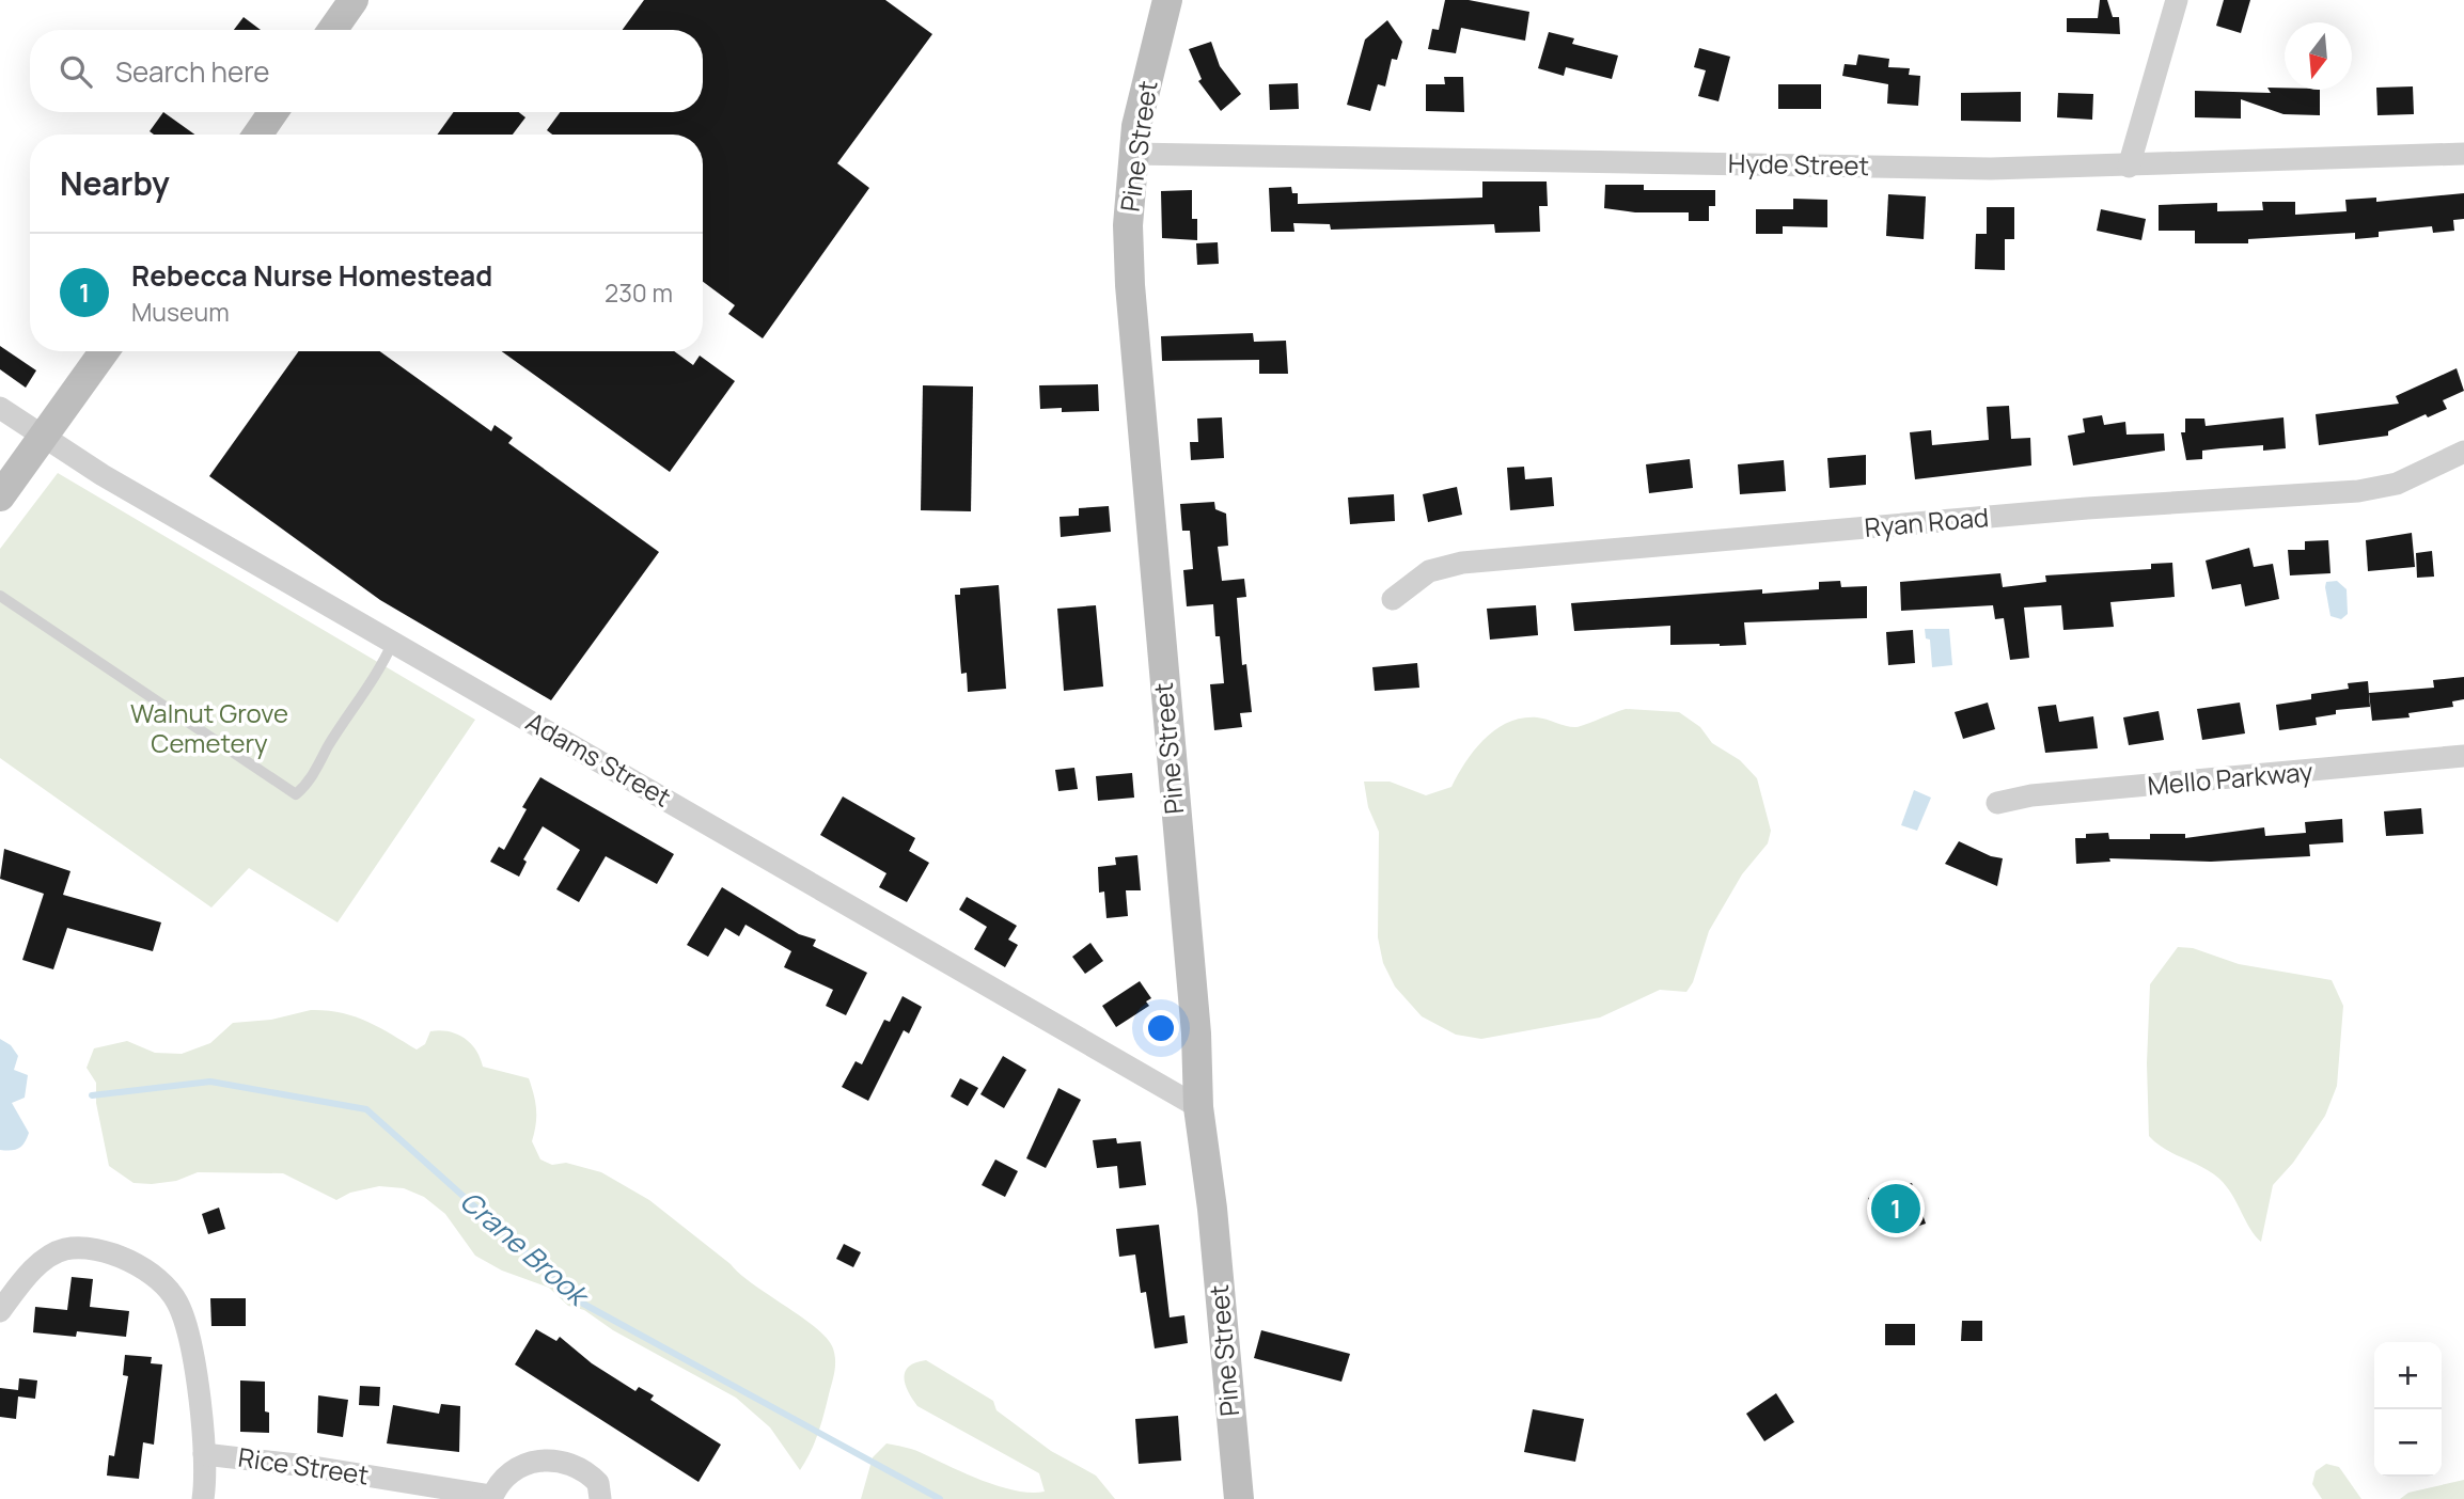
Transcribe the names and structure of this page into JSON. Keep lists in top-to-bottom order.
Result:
{
  "streets": {
    "street": [
      "Pine Street",
      "Hyde Street",
      "Ryan Road",
      "Adams Street",
      "Mello Parkway",
      "Rice Street"
    ]
  },
  "crossings": [
    ["Pine Street", "Hyde Street"],
    ["Pine Street", "Adams Street"]
  ],
  "water": ["Crane Brook"],
  "parks": ["Walnut Grove Cemetery"],
  "north": "bottom",
  "page": {
    "search": "Search here",
    "heading": "Nearby",
    "list": [
      {
        "mark": "1",
        "name": "Rebecca Nurse Homestead",
        "note": "Museum",
        "value": "230 m"
      }
    ],
    "pins": "1",
    "map_buttons": ["+", "−"]
  }
}
